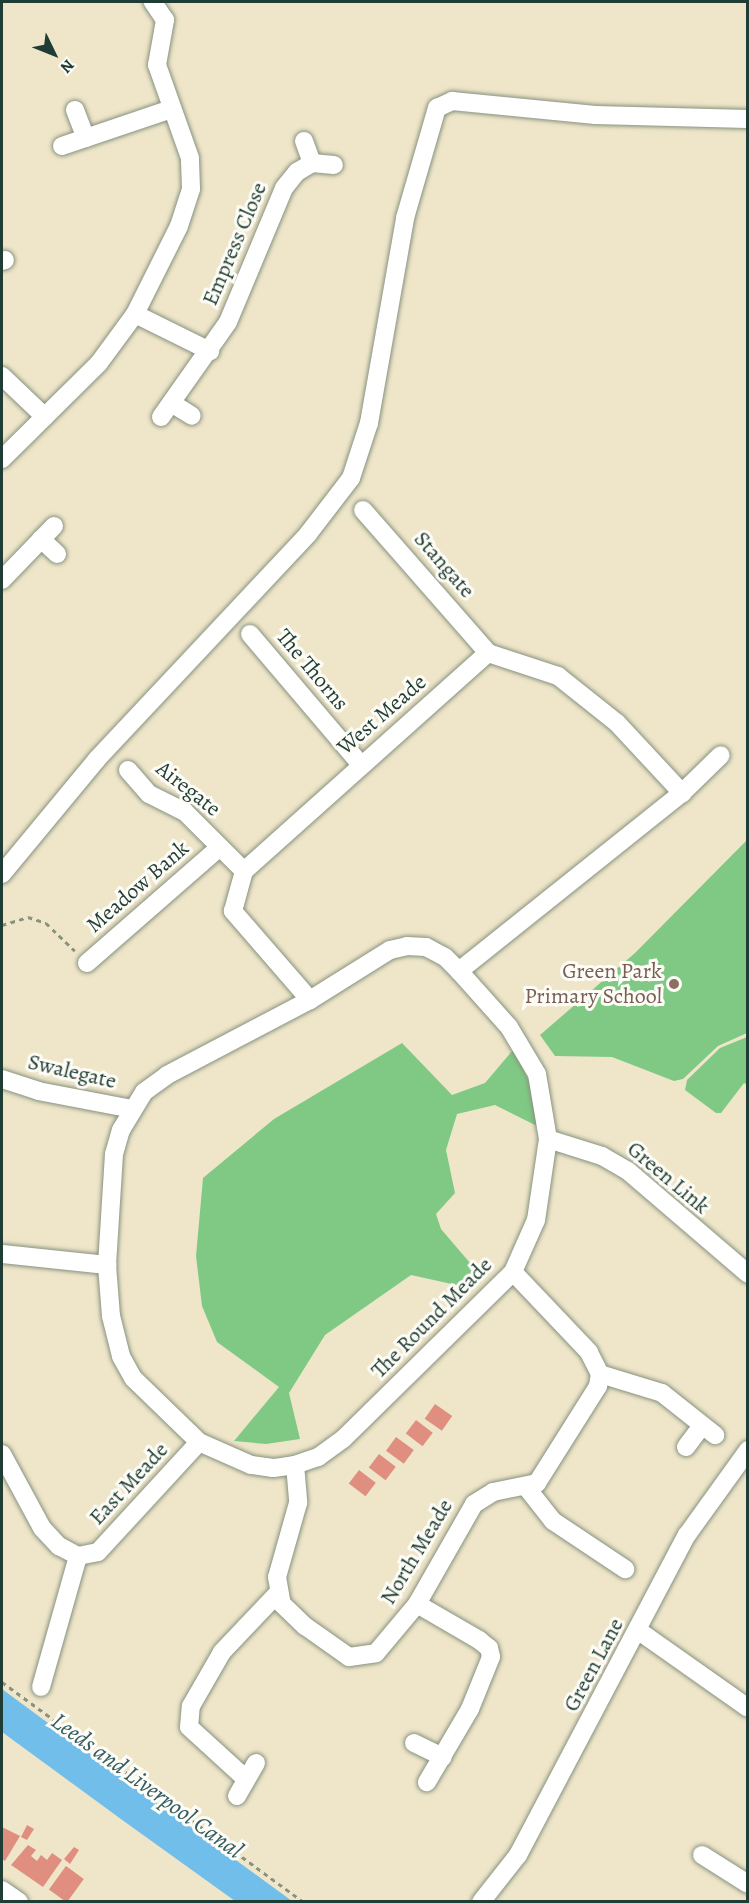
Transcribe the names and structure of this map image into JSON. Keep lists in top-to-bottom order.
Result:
{
  "streets": {
    "street": [
      "Empress Close",
      "Stangate",
      "The Thorns",
      "West Meade",
      "Airegate",
      "Meadow Bank",
      "Swalegate",
      "Green Link",
      "The Round Meade",
      "East Meade",
      "North Meade",
      "Green Lane"
    ]
  },
  "crossings": [
    ["Stangate", "West Meade"],
    ["The Thorns", "West Meade"],
    ["West Meade", "Airegate"],
    ["Airegate", "Meadow Bank"],
    ["Swalegate", "The Round Meade"],
    ["Green Link", "The Round Meade"],
    ["The Round Meade", "East Meade"]
  ],
  "water": ["Leeds and Liverpool Canal"],
  "places": ["Green Park Primary School"],
  "north": "bottom right"
}
